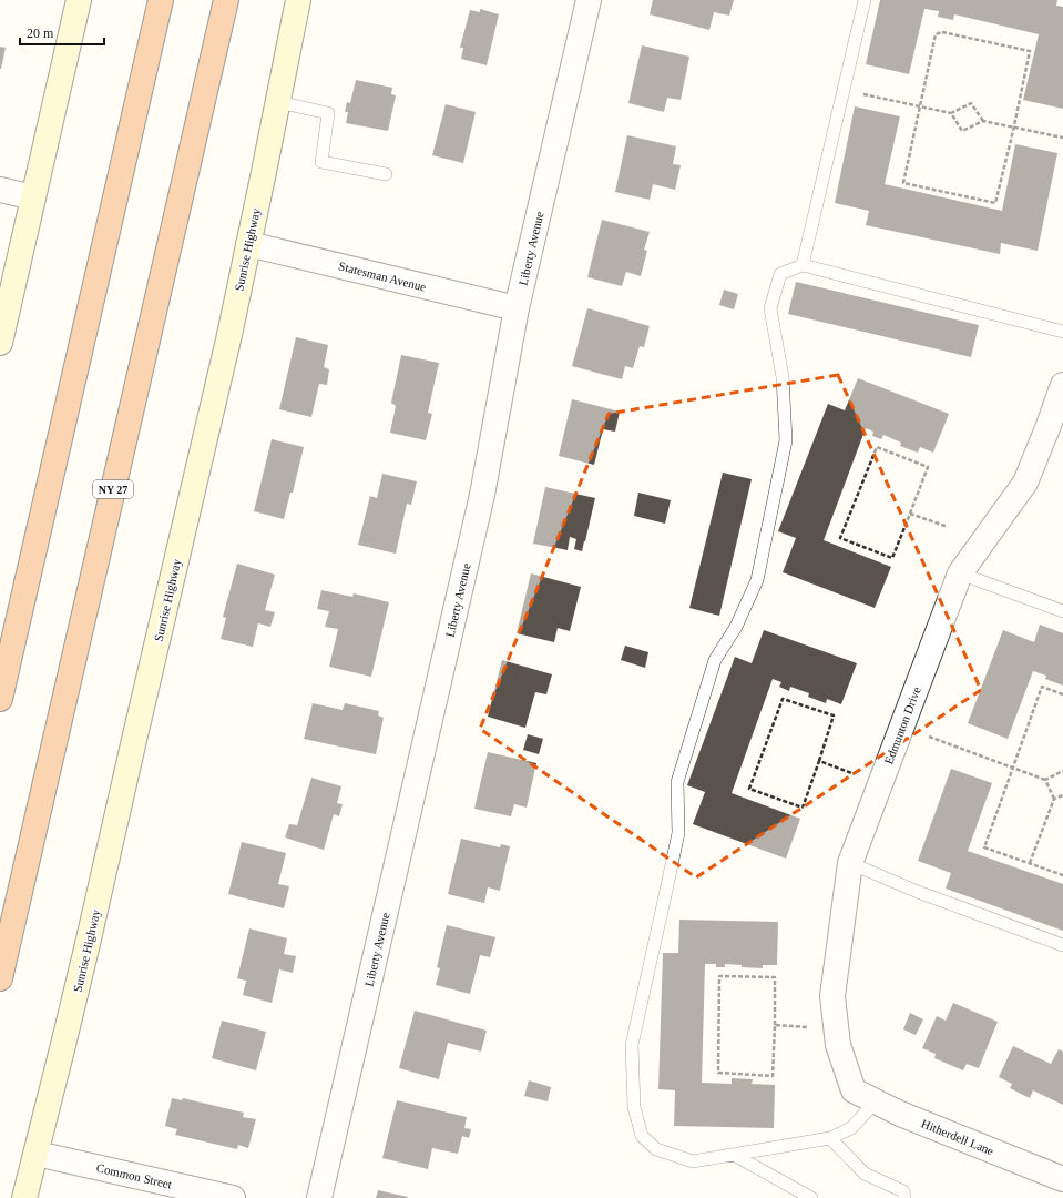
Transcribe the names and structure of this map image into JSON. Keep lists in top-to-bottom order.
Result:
{
  "streets": {
    "highway": ["NY 27"],
    "main road": ["Sunrise Highway"],
    "street": [
      "Liberty Avenue",
      "Statesman Avenue",
      "Edmunton Drive",
      "Hitherdell Lane",
      "Common Street"
    ]
  },
  "crossings": [
    ["Liberty Avenue", "Statesman Avenue"],
    ["Sunrise Highway", "Statesman Avenue"],
    ["Sunrise Highway", "Common Street"],
    ["Edmunton Drive", "Hitherdell Lane"]
  ],
  "scale_bar": "20 m"
}
